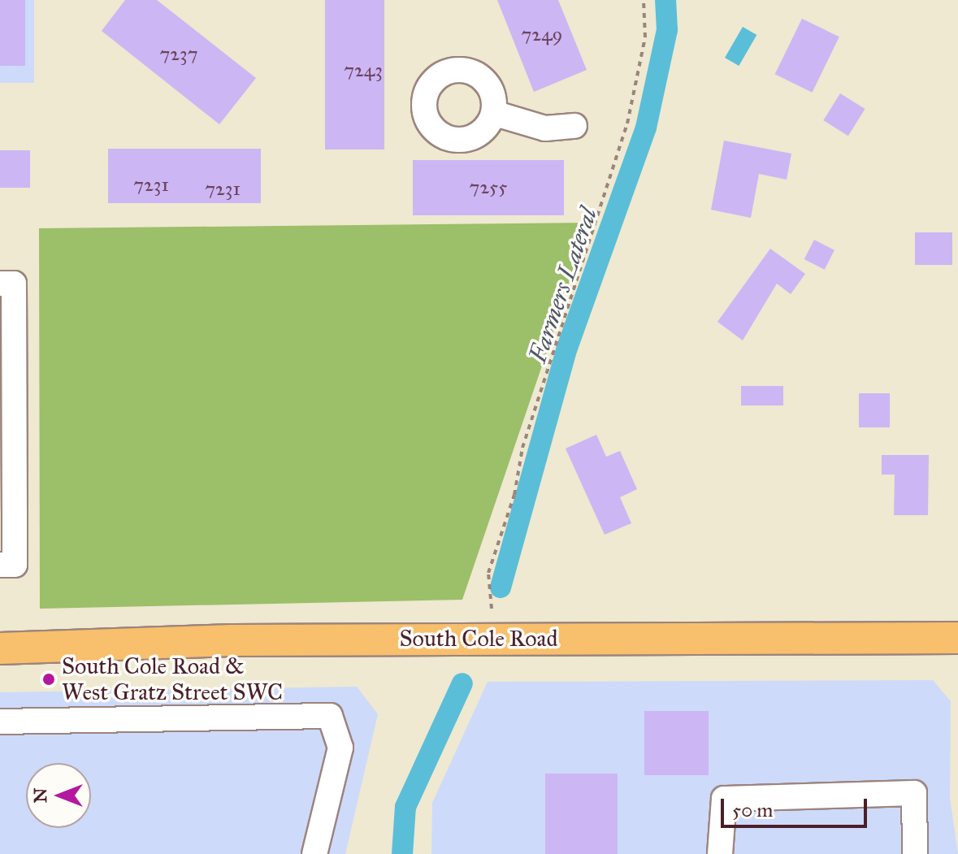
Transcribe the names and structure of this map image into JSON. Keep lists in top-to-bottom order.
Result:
{
  "streets": {
    "main road": ["South Cole Road"]
  },
  "water": ["Farmers Lateral"],
  "places": ["South Cole Road & West Gratz Street SWC"],
  "house_numbers": [
    "7249",
    "7237",
    "7243",
    "7231",
    "7255",
    "7231"
  ],
  "scale_bar": "50 m",
  "north": "left"
}
